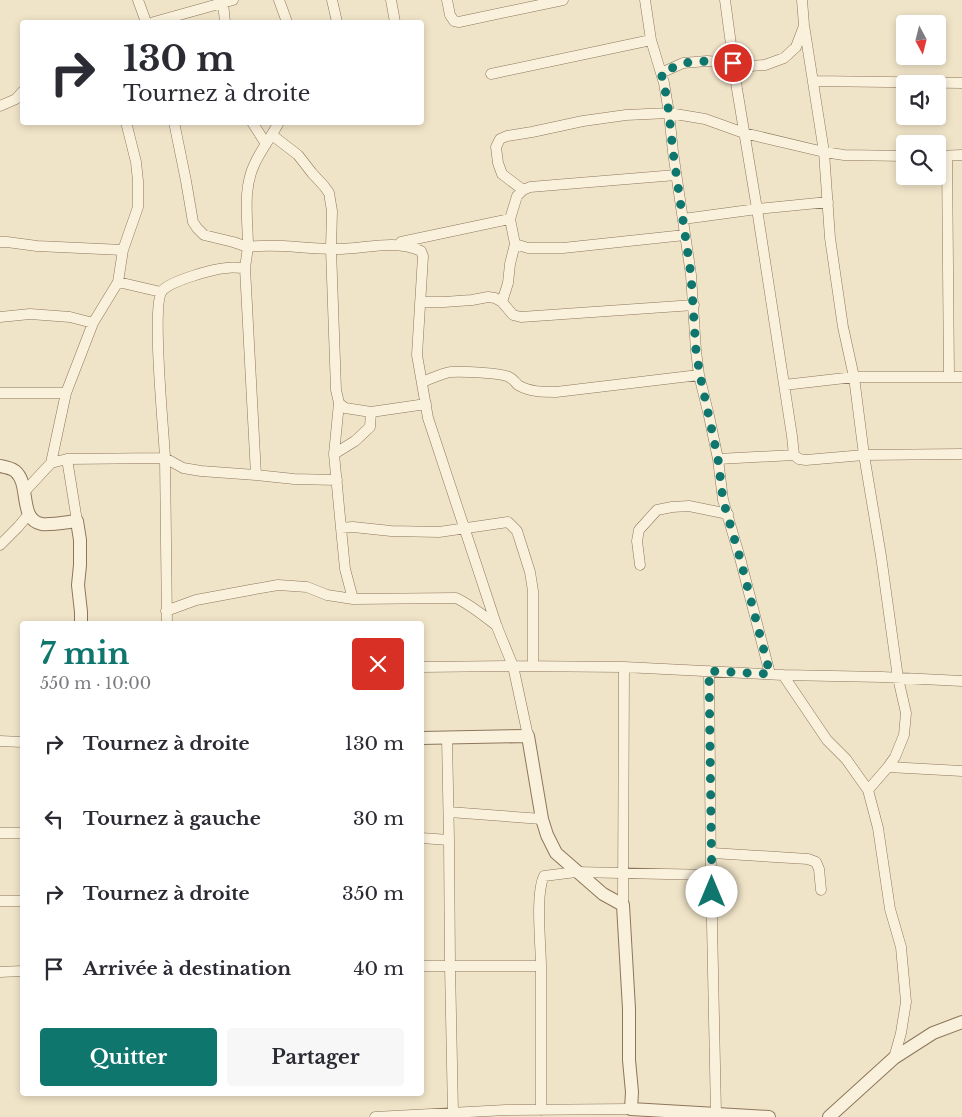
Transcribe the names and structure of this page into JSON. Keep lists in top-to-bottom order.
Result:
{
  "north": "bottom",
  "page": {
    "turn": ["130 m", "Tournez à droite"],
    "heading": ["7 min", "550 m · 10:00"],
    "list": [
      {
        "name": "Tournez à droite",
        "value": "130 m"
      },
      {
        "name": "Tournez à gauche",
        "value": "30 m"
      },
      {
        "name": "Tournez à droite",
        "value": "350 m"
      },
      {
        "name": "Arrivée à destination",
        "value": "40 m"
      }
    ],
    "buttons": ["Quitter", "Partager"]
  }
}
